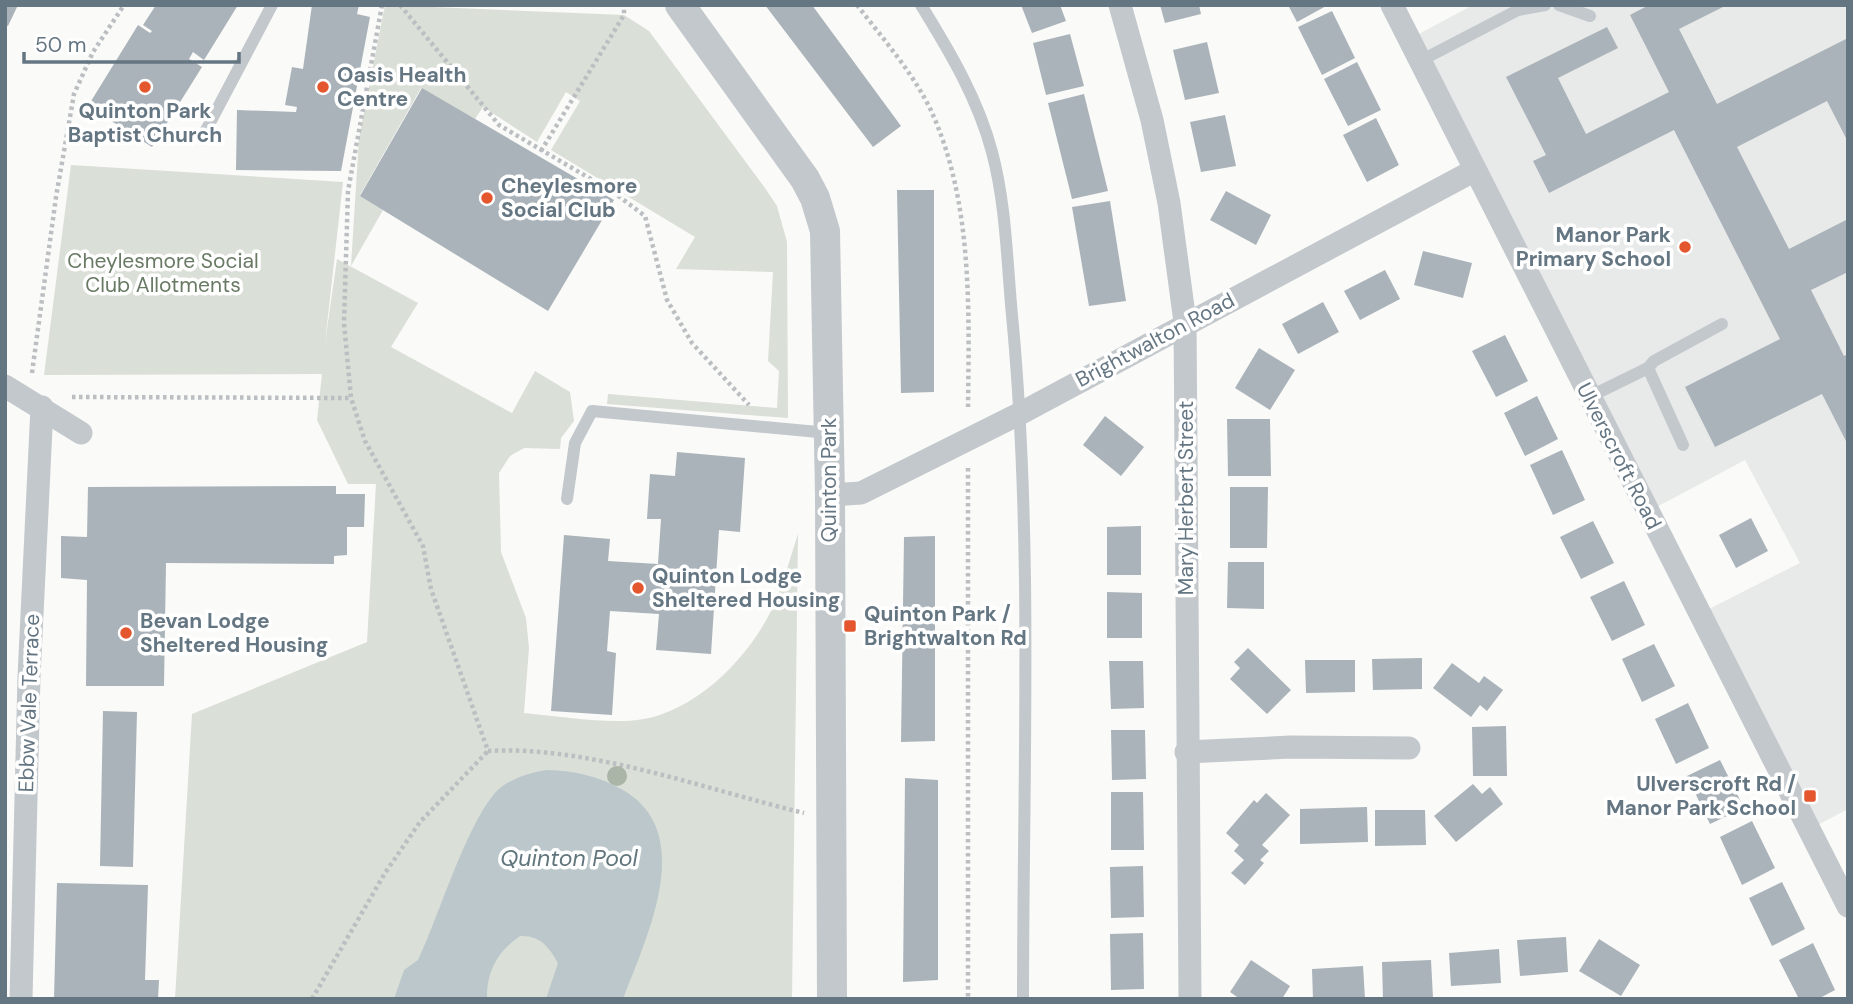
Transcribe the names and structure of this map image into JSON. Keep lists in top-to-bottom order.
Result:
{
  "streets": {
    "street": [
      "Brightwalton Road",
      "Ulverscroft Road",
      "Quinton Park",
      "Mary Herbert Street",
      "Ebbw Vale Terrace"
    ]
  },
  "crossings": [
    ["Brightwalton Road", "Ulverscroft Road"],
    ["Brightwalton Road", "Quinton Park"],
    ["Brightwalton Road", "Mary Herbert Street"]
  ],
  "water": ["Quinton Pool"],
  "parks": ["Cheylesmore Social Club Allotments"],
  "places": {
    "other": [
      "Quinton Park Baptist Church",
      "Oasis Health Centre",
      "Cheylesmore Social Club",
      "Manor Park Primary School",
      "Quinton Lodge Sheltered Housing",
      "Bevan Lodge Sheltered Housing"
    ],
    "transit": ["Quinton Park / Brightwalton Rd", "Ulverscroft Rd / Manor Park School"]
  },
  "scale_bar": "50 m"
}
